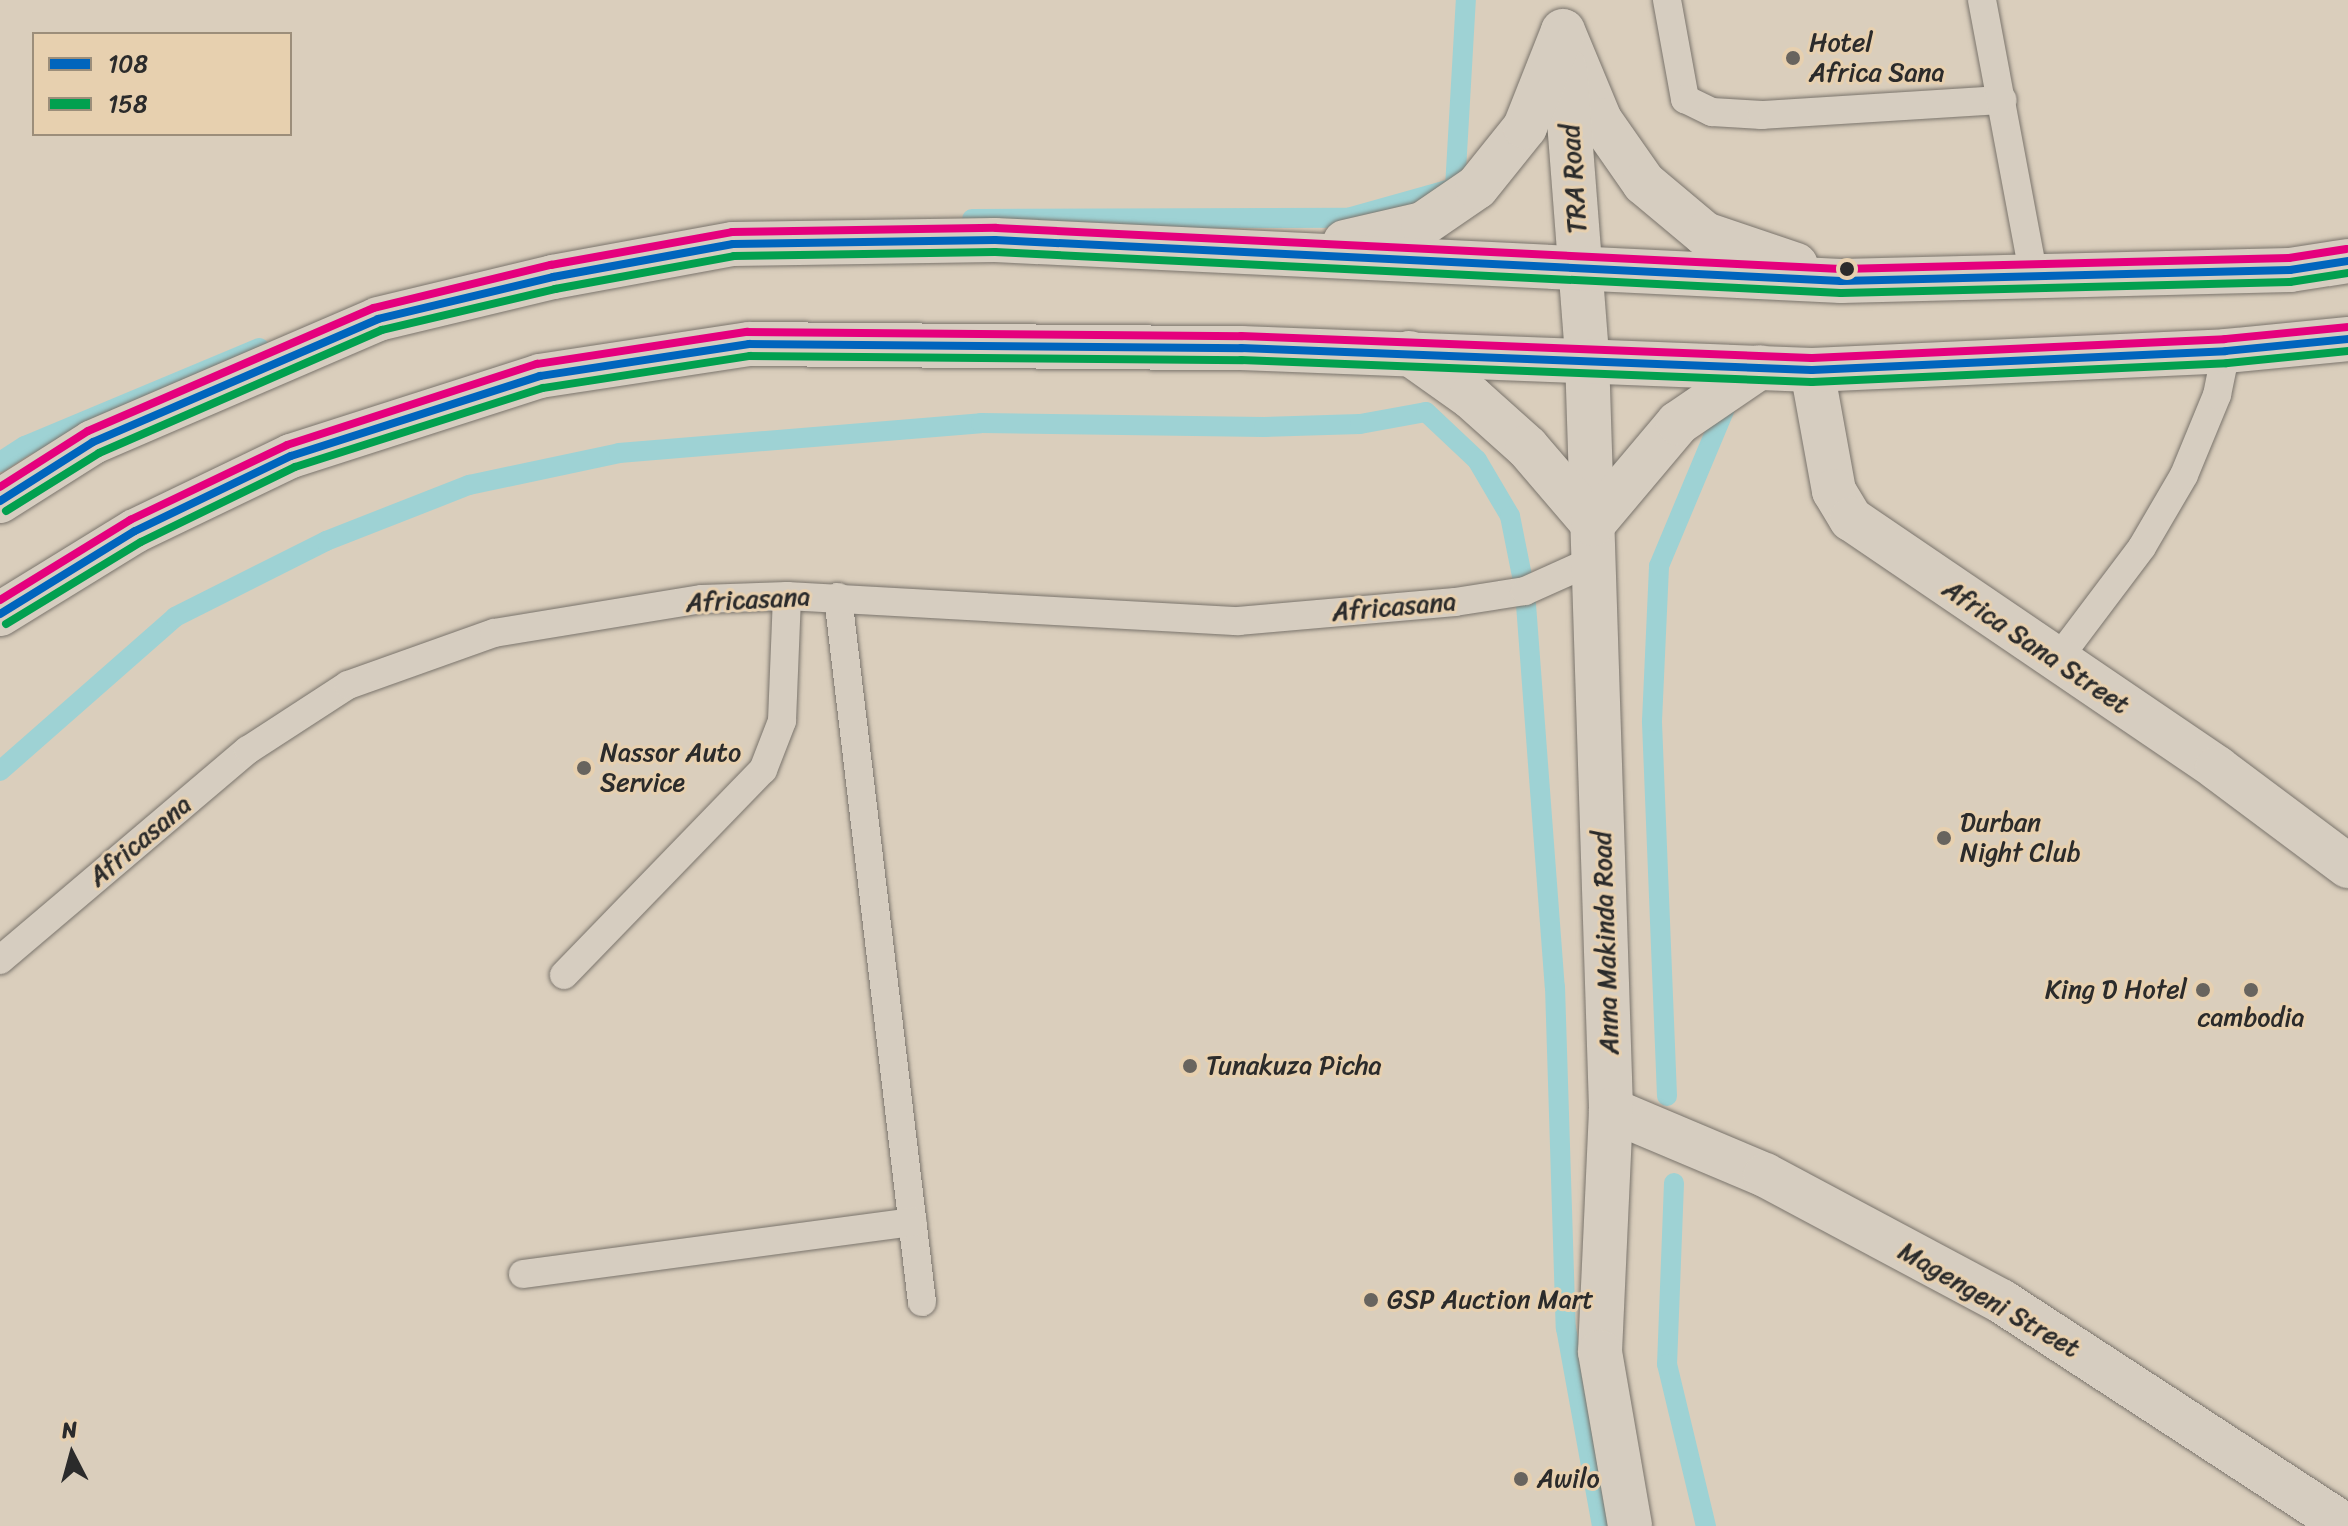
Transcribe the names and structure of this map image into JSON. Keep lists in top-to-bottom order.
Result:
{
  "streets": {
    "main road": [
      "TRA Road",
      "Africa Sana Street",
      "Anna Makinda Road",
      "Magengeni Street"
    ],
    "lane": ["Africasana"]
  },
  "crossings": [
    ["TRA Road", "Anna Makinda Road"],
    ["Africasana", "Anna Makinda Road"],
    ["Anna Makinda Road", "Magengeni Street"]
  ],
  "places": [
    "Hotel Africa Sana",
    "Nassor Auto Service",
    "Durban Night Club",
    "King D Hotel",
    "cambodia",
    "Tunakuza Picha",
    "GSP Auction Mart",
    "Awilo"
  ],
  "lines": ["transit line 108", "transit line 158"],
  "legend": ["108", "158"],
  "north": "top"
}
